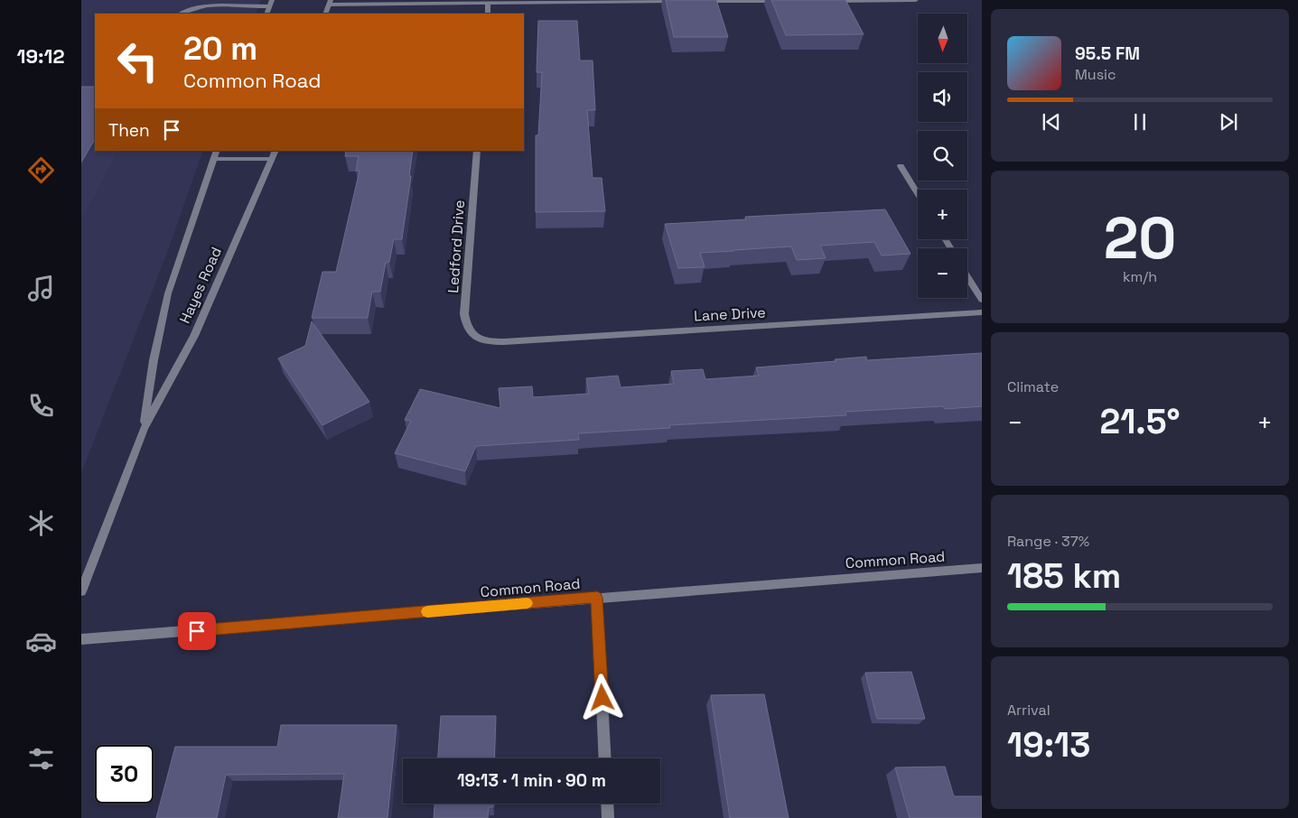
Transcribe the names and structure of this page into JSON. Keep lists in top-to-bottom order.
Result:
{
  "streets": {
    "street": [
      "Ledford Drive",
      "Hayes Road",
      "Lane Drive",
      "Common Road"
    ]
  },
  "crossings": [
    ["Ledford Drive", "Lane Drive"]
  ],
  "north": "bottom",
  "page": {
    "tabs": "19:12",
    "map_buttons": ["+", "−"],
    "turn": ["20 m", "Common Road"],
    "song": ["95.5 FM", "Music"],
    "then": "Then",
    "tile": [
      ["20", "km/h"],
      "Climate",
      ["Range · 37%", "185 km"],
      ["Arrival", "19:13"]
    ],
    "heat": ["−", "21.5°", "+"],
    "limit": "30",
    "trip": "19:13 · 1 min · 90 m"
  }
}
